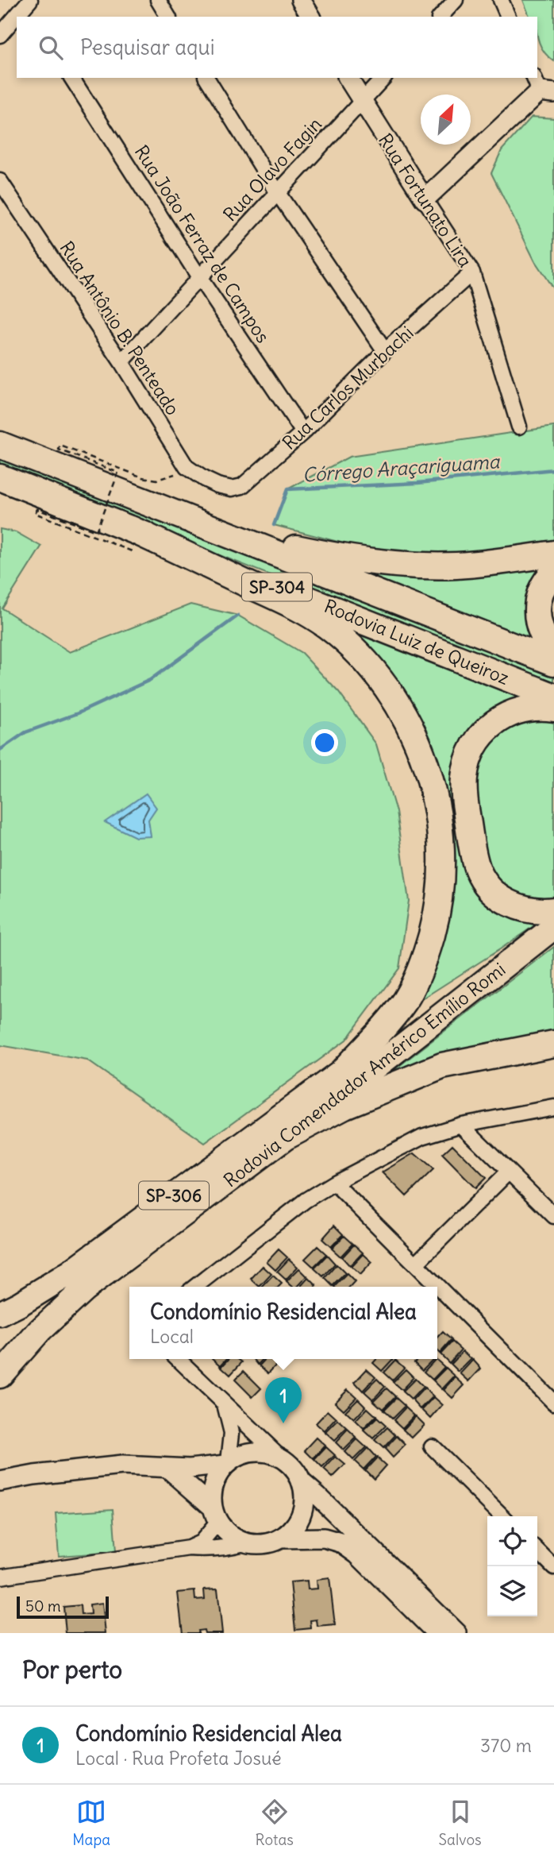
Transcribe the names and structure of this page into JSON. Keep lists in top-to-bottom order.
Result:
{
  "streets": {
    "highway": [
      "SP-304",
      "Rodovia Luiz de Queiroz",
      "Rodovia Comendador Américo Emílio Romi",
      "SP-306"
    ],
    "street": [
      "Rua Olavo Fagin",
      "Rua Fortunato Lira",
      "Rua João Ferraz de Campos",
      "Rua Antônio B. Penteado",
      "Rua Carlos Murbachi"
    ]
  },
  "crossings": [
    ["Rua Olavo Fagin", "Rua Fortunato Lira"],
    ["Rua Olavo Fagin", "Rua João Ferraz de Campos"],
    ["Rua Olavo Fagin", "Rua Antônio B. Penteado"],
    ["Rua Fortunato Lira", "Rua Carlos Murbachi"],
    ["Rua João Ferraz de Campos", "Rua Carlos Murbachi"],
    ["Rua Antônio B. Penteado", "Rua Carlos Murbachi"]
  ],
  "water": ["Córrego Araçariguama"],
  "scale_bar": "50 m",
  "north": "top right",
  "page": {
    "search": "Pesquisar aqui",
    "popup": ["Condomínio Residencial Alea", "Local"],
    "pins": "1",
    "scale": "50 m",
    "heading": "Por perto",
    "list": [
      {
        "mark": "1",
        "name": "Condomínio Residencial Alea",
        "note": "Local · Rua Profeta Josué",
        "value": "370 m"
      }
    ],
    "nav": ["Mapa", "Rotas", "Salvos"]
  }
}
